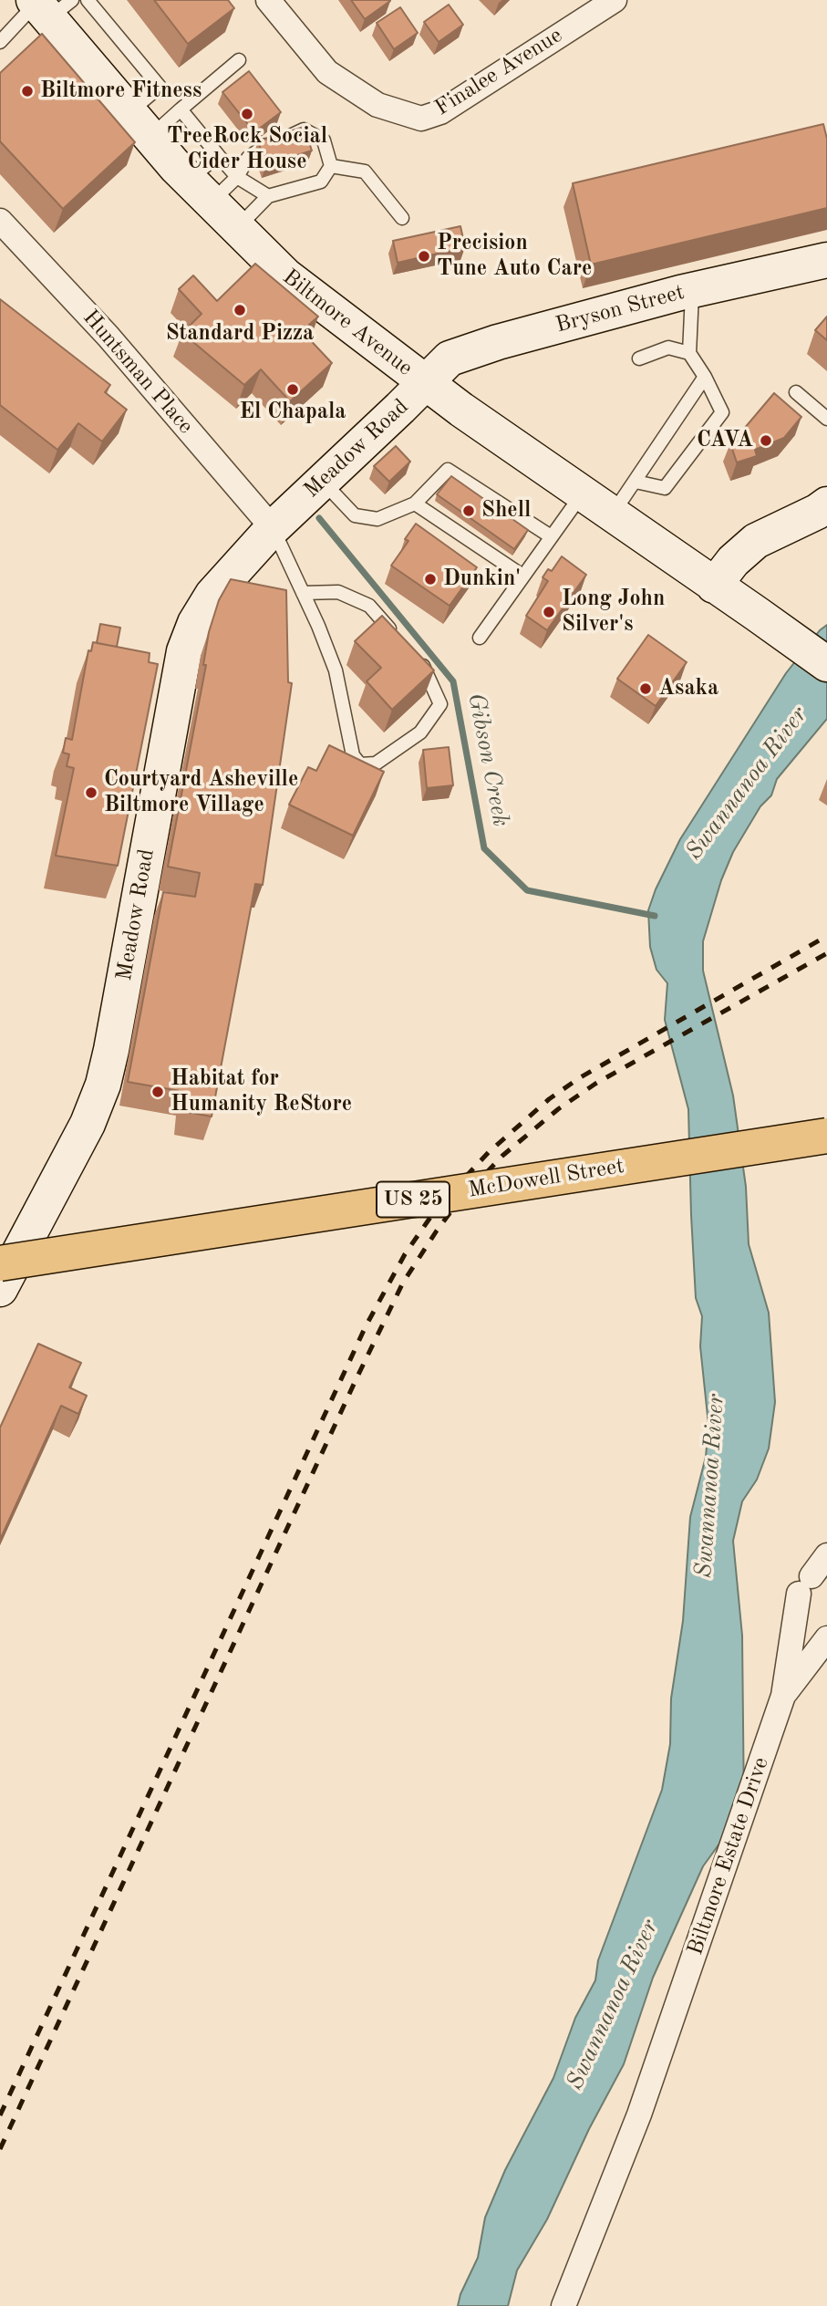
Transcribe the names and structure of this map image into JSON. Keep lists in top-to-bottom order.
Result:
{
  "streets": {
    "main road": [
      "Bryson Street",
      "Biltmore Avenue",
      "Meadow Road",
      "McDowell Street",
      "US 25"
    ],
    "street": ["Finalee Avenue", "Huntsman Place", "Biltmore Estate Drive"]
  },
  "crossings": [
    ["Bryson Street", "Biltmore Avenue"],
    ["Bryson Street", "Meadow Road"],
    ["Biltmore Avenue", "Meadow Road"],
    ["Huntsman Place", "Meadow Road"]
  ],
  "water": ["Gibson Creek", "Swannanoa River"],
  "places": [
    "Biltmore Fitness",
    "TreeRock Social Cider House",
    "Precision Tune Auto Care",
    "Standard Pizza",
    "El Chapala",
    "CAVA",
    "Shell",
    "Dunkin'",
    "Long John Silver's",
    "Asaka",
    "Courtyard Asheville Biltmore Village",
    "Habitat for Humanity ReStore"
  ]
}
